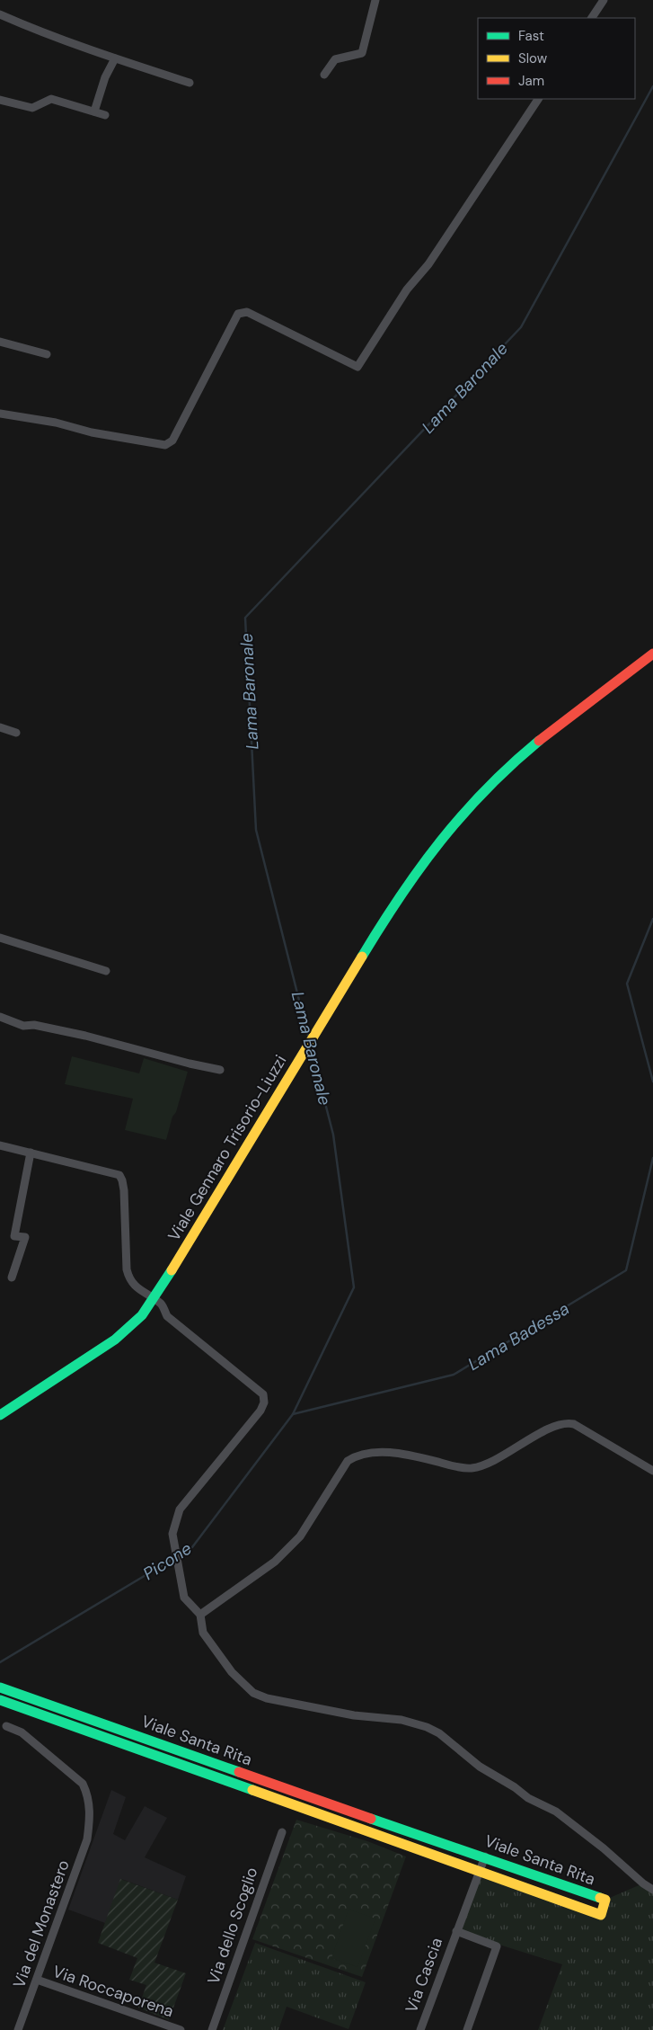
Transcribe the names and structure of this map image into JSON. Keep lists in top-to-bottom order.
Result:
{
  "streets": {
    "street": [
      "Viale Gennaro Trisorio-Liuzzi",
      "Viale Santa Rita",
      "Via del Monastero",
      "Via dello Scoglio",
      "Via Cascia",
      "Via Roccaporena"
    ]
  },
  "crossings": [
    ["Viale Santa Rita", "Via Cascia"],
    ["Via del Monastero", "Via Roccaporena"]
  ],
  "water": ["Lama Baronale", "Lama Badessa", "Picone"],
  "legend": ["Fast", "Slow", "Jam"]
}
